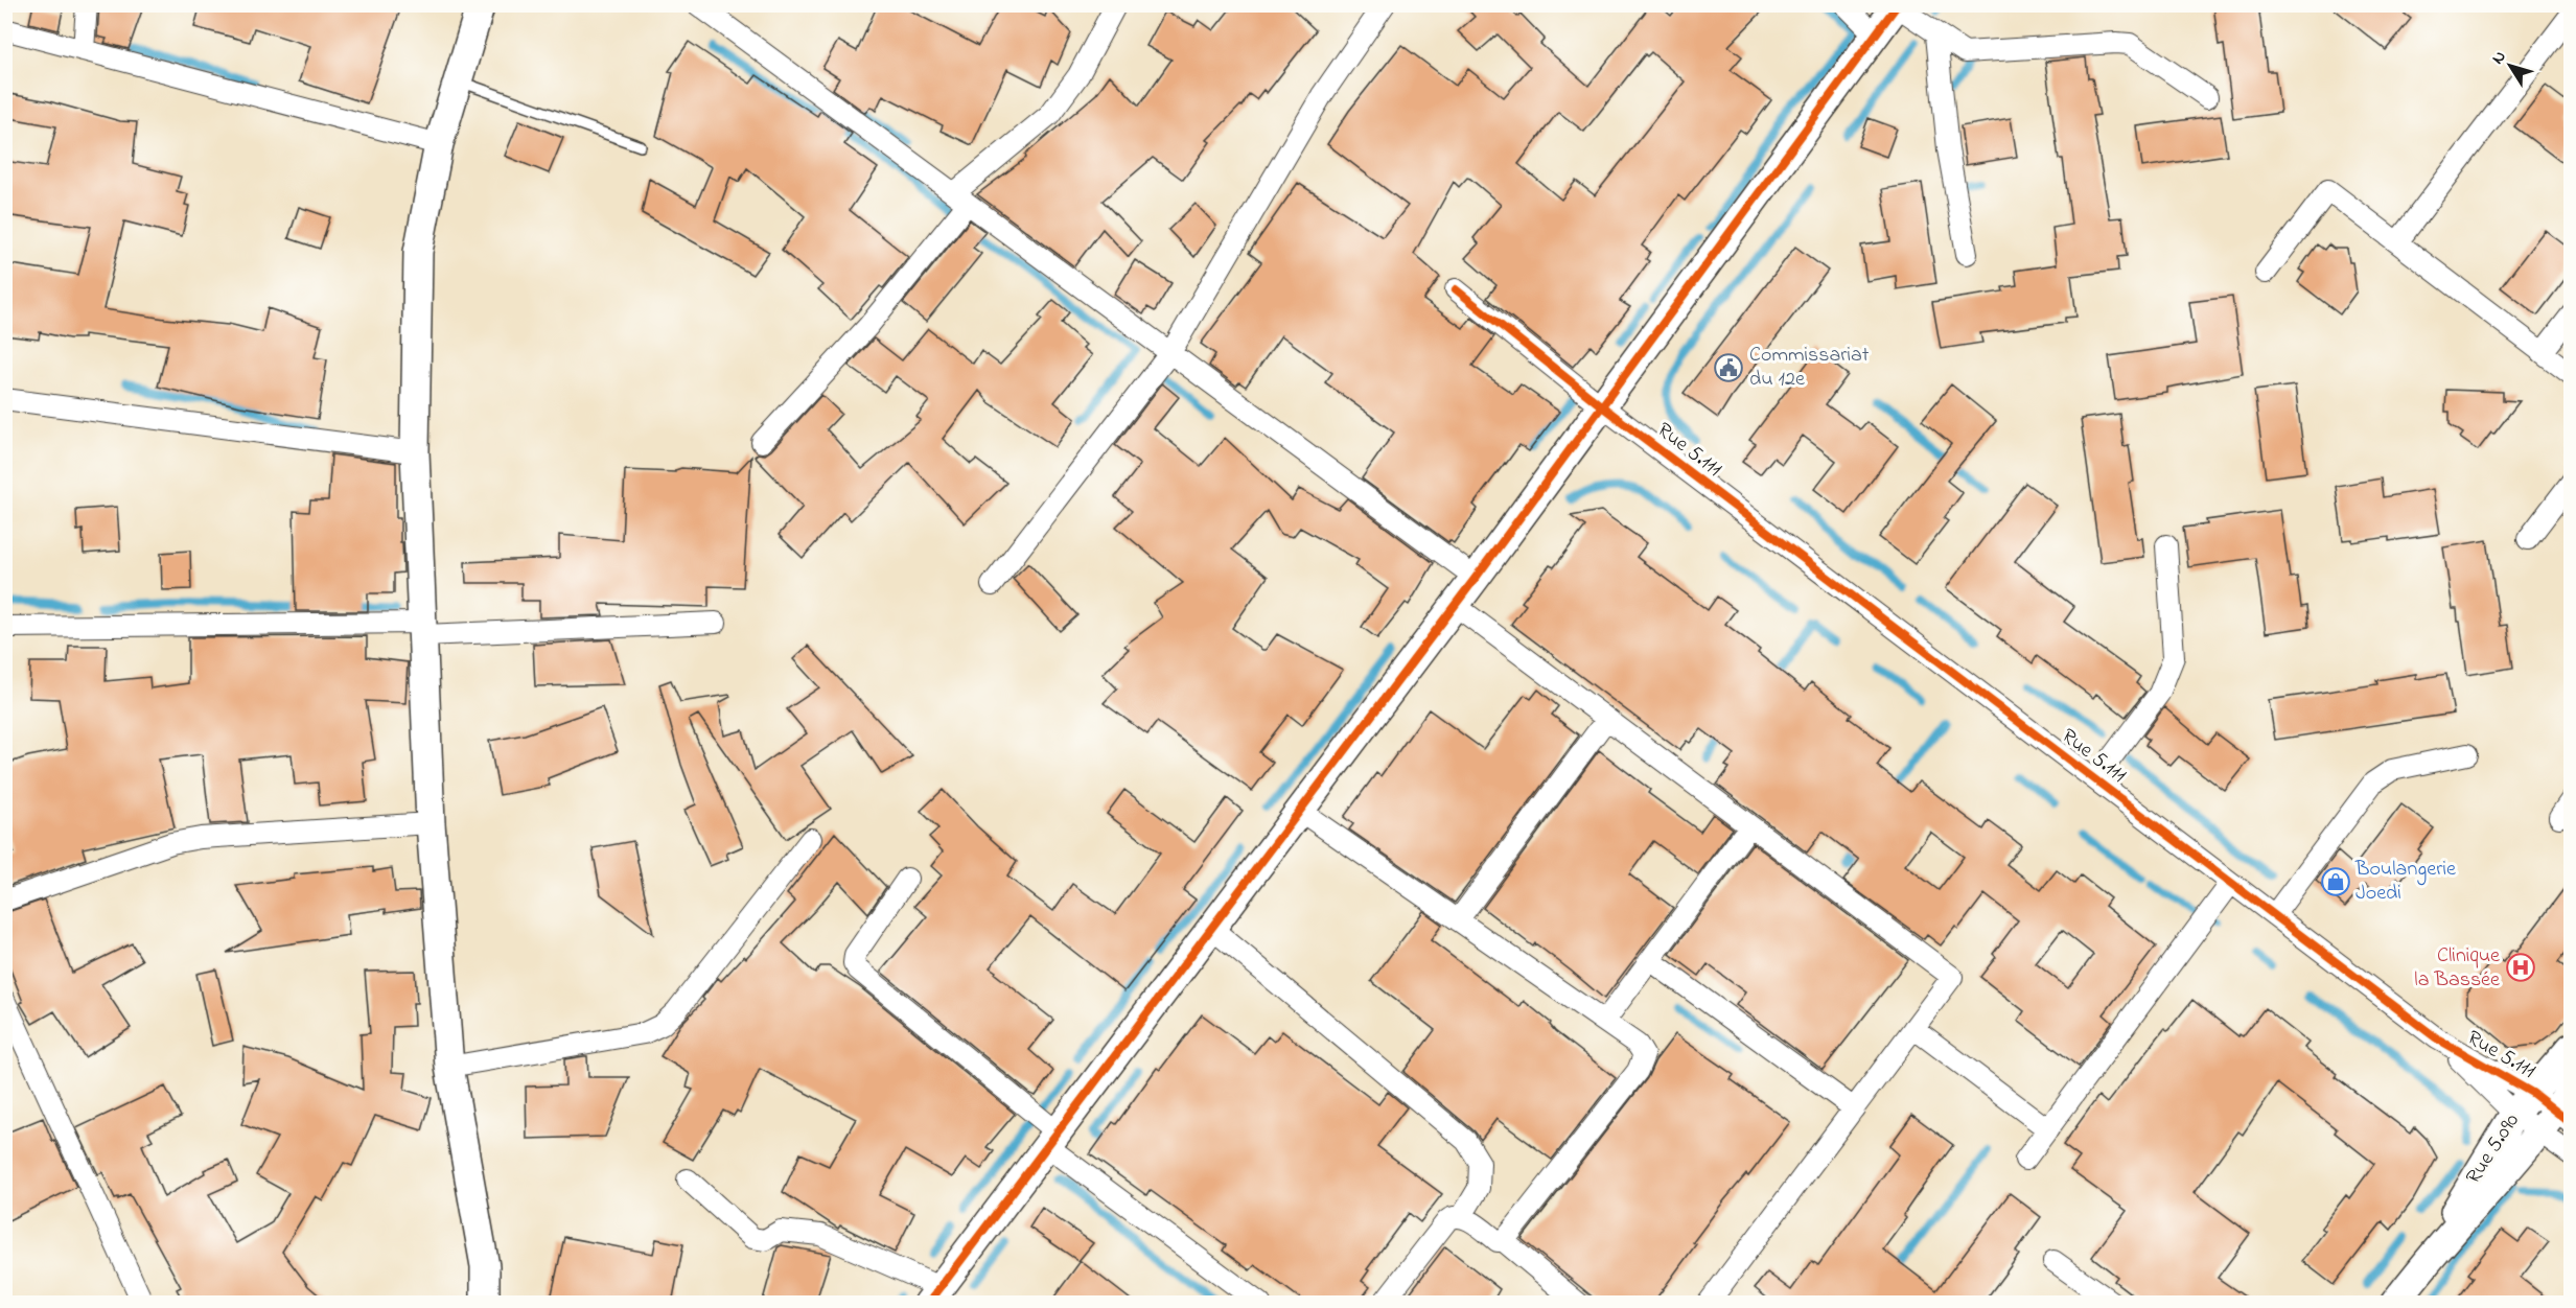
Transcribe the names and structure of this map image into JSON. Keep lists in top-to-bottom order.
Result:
{
  "streets": {
    "street": ["Rue 5.111", "Rue 5.090"]
  },
  "crossings": [
    ["Rue 5.111", "Rue 5.090"]
  ],
  "places": {
    "public building": ["Commissariat du 12e"],
    "shop": ["Boulangerie Joedi"],
    "hospital": ["Clinique la Bassée"]
  },
  "north": "top left"
}
